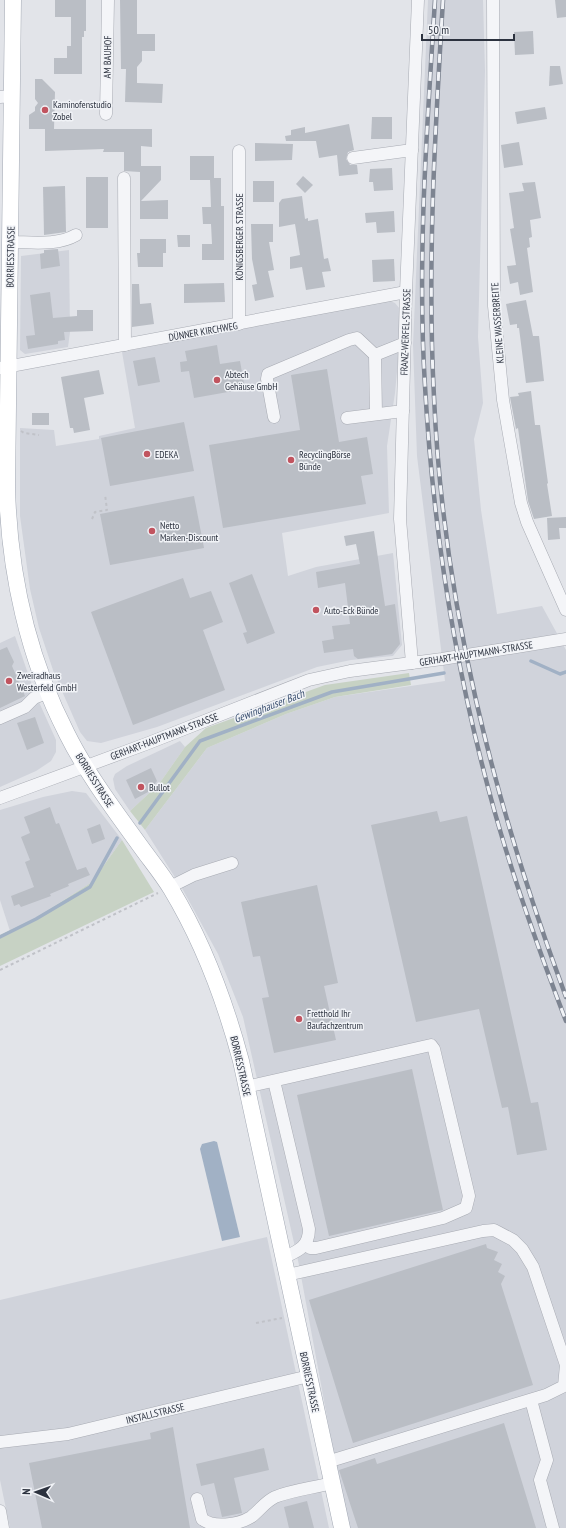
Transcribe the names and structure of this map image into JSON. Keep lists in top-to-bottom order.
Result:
{
  "streets": {
    "main road": ["BORRIESSTRASSE"],
    "street": [
      "AM BAUHOF",
      "KÖNIGSBERGER STRASSE",
      "KLEINE WASSERBREITE",
      "DÜNNER KIRCHWEG",
      "FRANZ-WERFEL-STRASSE",
      "GERHART-HAUPTMANN-STRASSE",
      "INSTALLSTRASSE"
    ]
  },
  "crossings": [
    ["KÖNIGSBERGER STRASSE", "DÜNNER KIRCHWEG"],
    ["BORRIESSTRASSE", "DÜNNER KIRCHWEG"],
    ["BORRIESSTRASSE", "GERHART-HAUPTMANN-STRASSE"],
    ["BORRIESSTRASSE", "INSTALLSTRASSE"],
    ["DÜNNER KIRCHWEG", "FRANZ-WERFEL-STRASSE"],
    ["FRANZ-WERFEL-STRASSE", "GERHART-HAUPTMANN-STRASSE"]
  ],
  "water": ["Gewinghauser Bach"],
  "places": [
    "Kaminofenstudio Zobel",
    "Abtech Gehäuse GmbH",
    "EDEKA",
    "RecyclingBörse Bünde",
    "Netto Marken-Discount",
    "Auto-Eck Bünde",
    "Zweiradhaus Westerfeld GmbH",
    "Bullot",
    "Fretthold Ihr Baufachzentrum"
  ],
  "scale_bar": "50 m",
  "north": "left"
}
